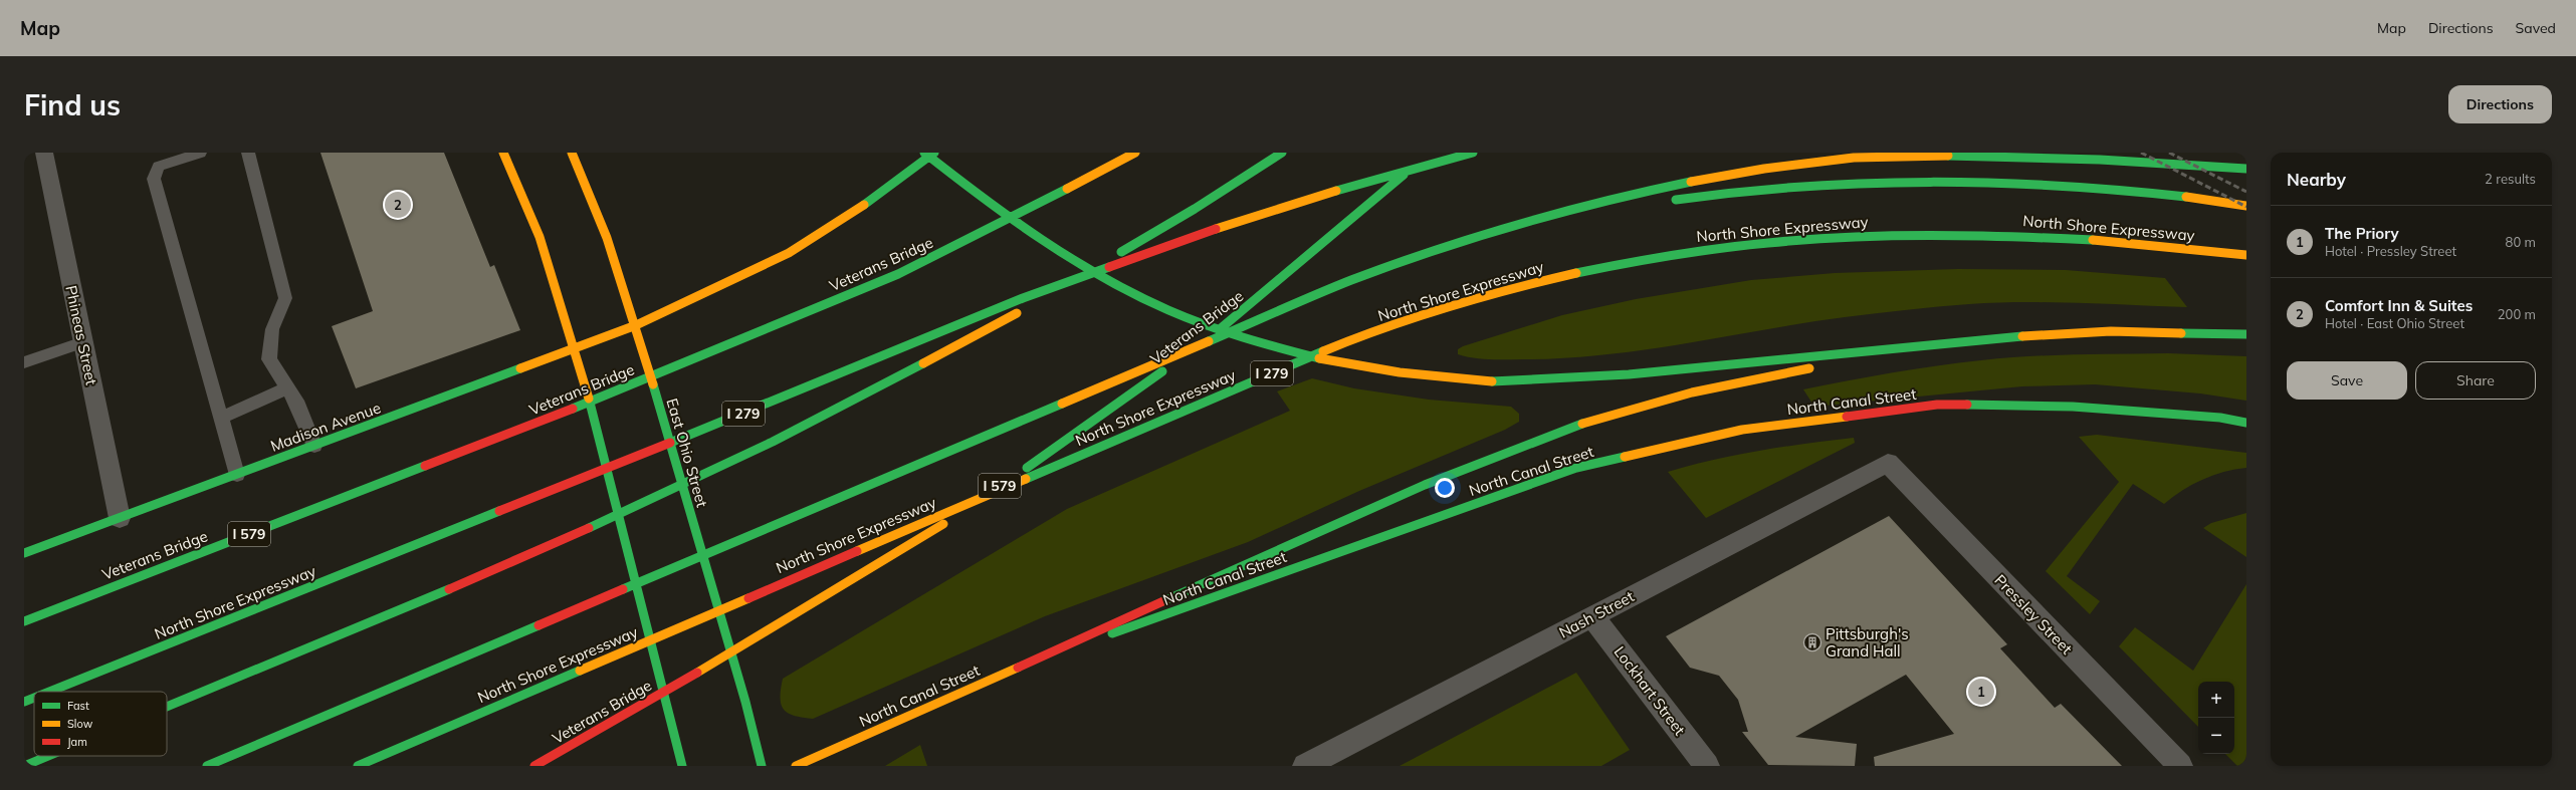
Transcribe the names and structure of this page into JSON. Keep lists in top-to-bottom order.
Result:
{
  "streets": {
    "main road": [
      "North Shore Expressway",
      "Veterans Bridge",
      "I 279",
      "North Canal Street",
      "Madison Avenue",
      "East Ohio Street",
      "I 579"
    ],
    "street": [
      "Phineas Street",
      "Nash Street",
      "Pressley Street",
      "Lockhart Street"
    ]
  },
  "crossings": [
    ["Phineas Street", "Madison Avenue"],
    ["Madison Avenue", "East Ohio Street"],
    ["Nash Street", "Pressley Street"],
    ["Nash Street", "Lockhart Street"]
  ],
  "places": {
    "building": ["Pittsburgh's Grand Hall"]
  },
  "legend": ["Fast", "Slow", "Jam"],
  "page": {
    "header": "Map",
    "nav": ["Map", "Directions", "Saved"],
    "buttons": [
      "Directions",
      ["Save", "Share"]
    ],
    "title": "Find us",
    "heading": ["Nearby", "2 results"],
    "pins": ["2", "1"],
    "list": [
      {
        "mark": "1",
        "name": "The Priory",
        "note": "Hotel · Pressley Street",
        "value": "80 m"
      },
      {
        "mark": "2",
        "name": "Comfort Inn & Suites",
        "note": "Hotel · East Ohio Street",
        "value": "200 m"
      }
    ],
    "map_buttons": ["+", "−"]
  }
}
